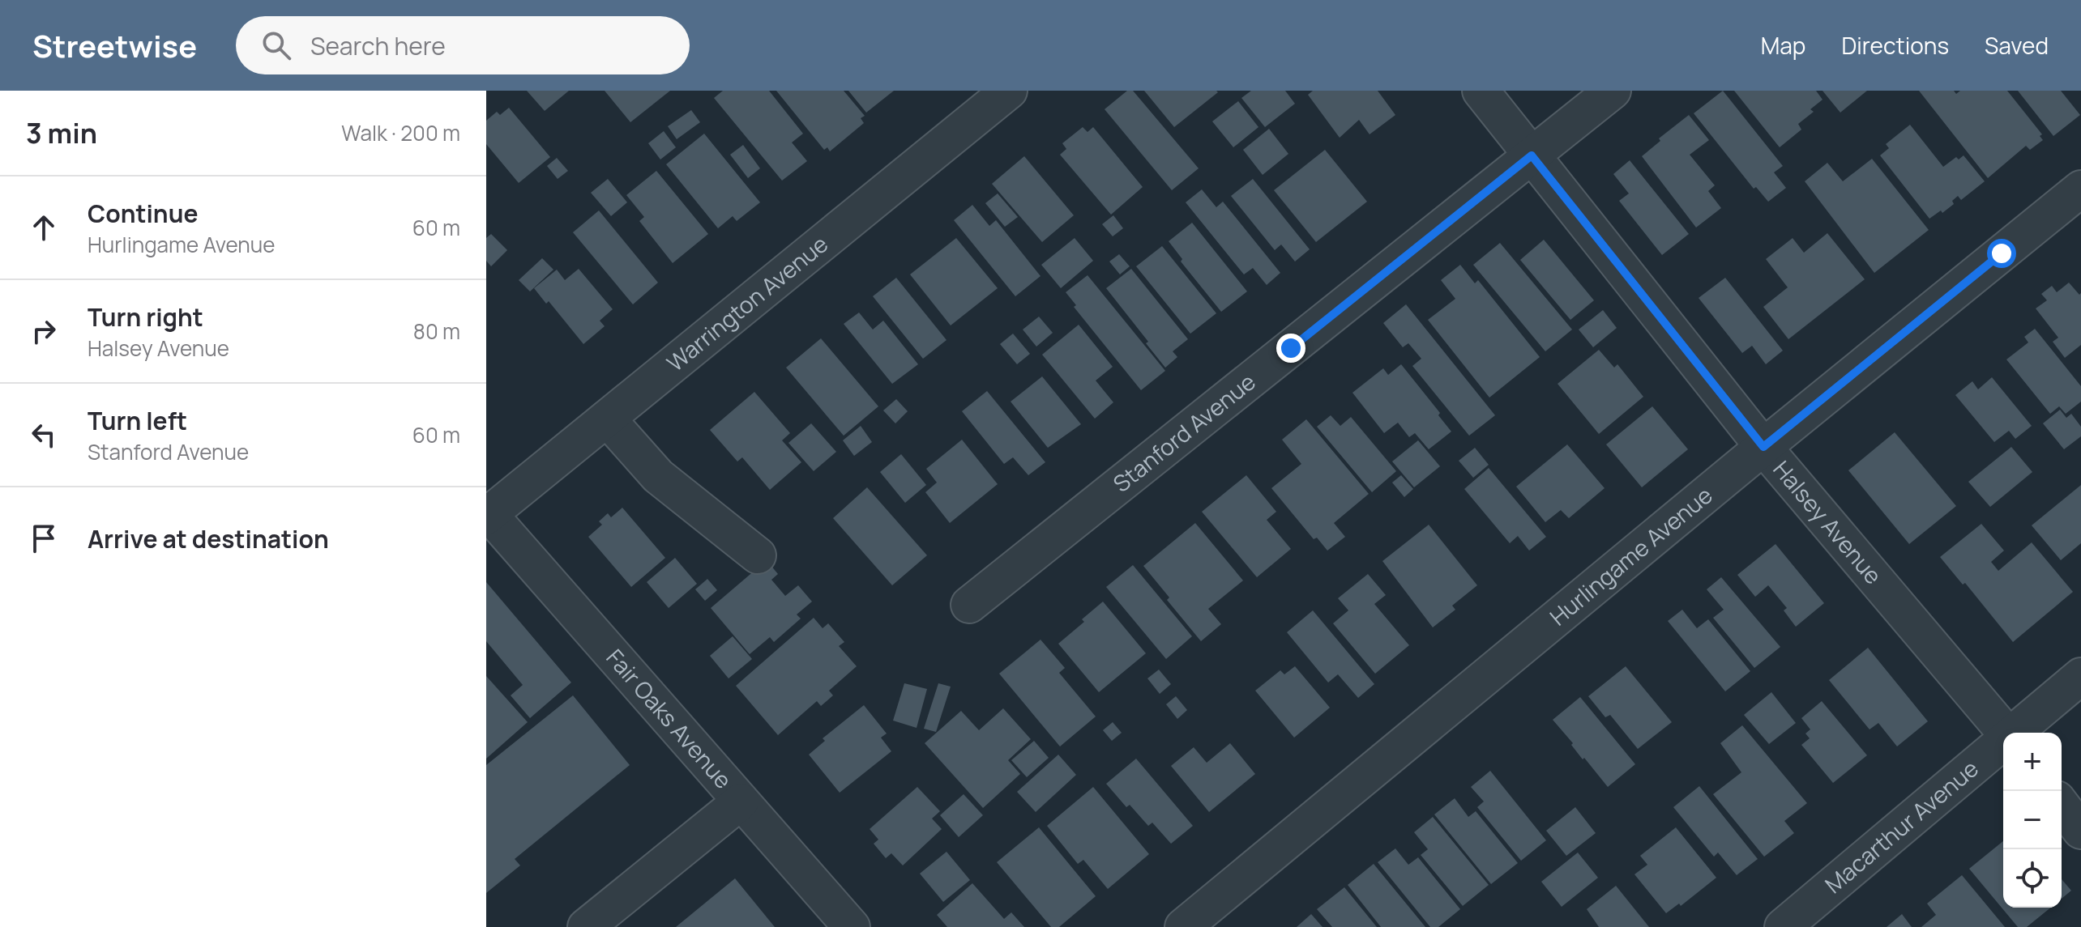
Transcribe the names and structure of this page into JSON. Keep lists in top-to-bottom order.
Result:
{
  "streets": {
    "street": [
      "Warrington Avenue",
      "Stanford Avenue",
      "Halsey Avenue",
      "Hurlingame Avenue",
      "Fair Oaks Avenue",
      "Macarthur Avenue"
    ]
  },
  "crossings": [
    ["Warrington Avenue", "Fair Oaks Avenue"],
    ["Stanford Avenue", "Halsey Avenue"],
    ["Halsey Avenue", "Hurlingame Avenue"]
  ],
  "page": {
    "header": "Streetwise",
    "search": "Search here",
    "nav": ["Map", "Directions", "Saved"],
    "heading": ["3 min", "Walk · 200 m"],
    "list": [
      ["Continue", "Hurlingame Avenue", "60 m"],
      ["Turn right", "Halsey Avenue", "80 m"],
      ["Turn left", "Stanford Avenue", "60 m"],
      "Arrive at destination"
    ],
    "map_buttons": ["+", "−"]
  }
}
